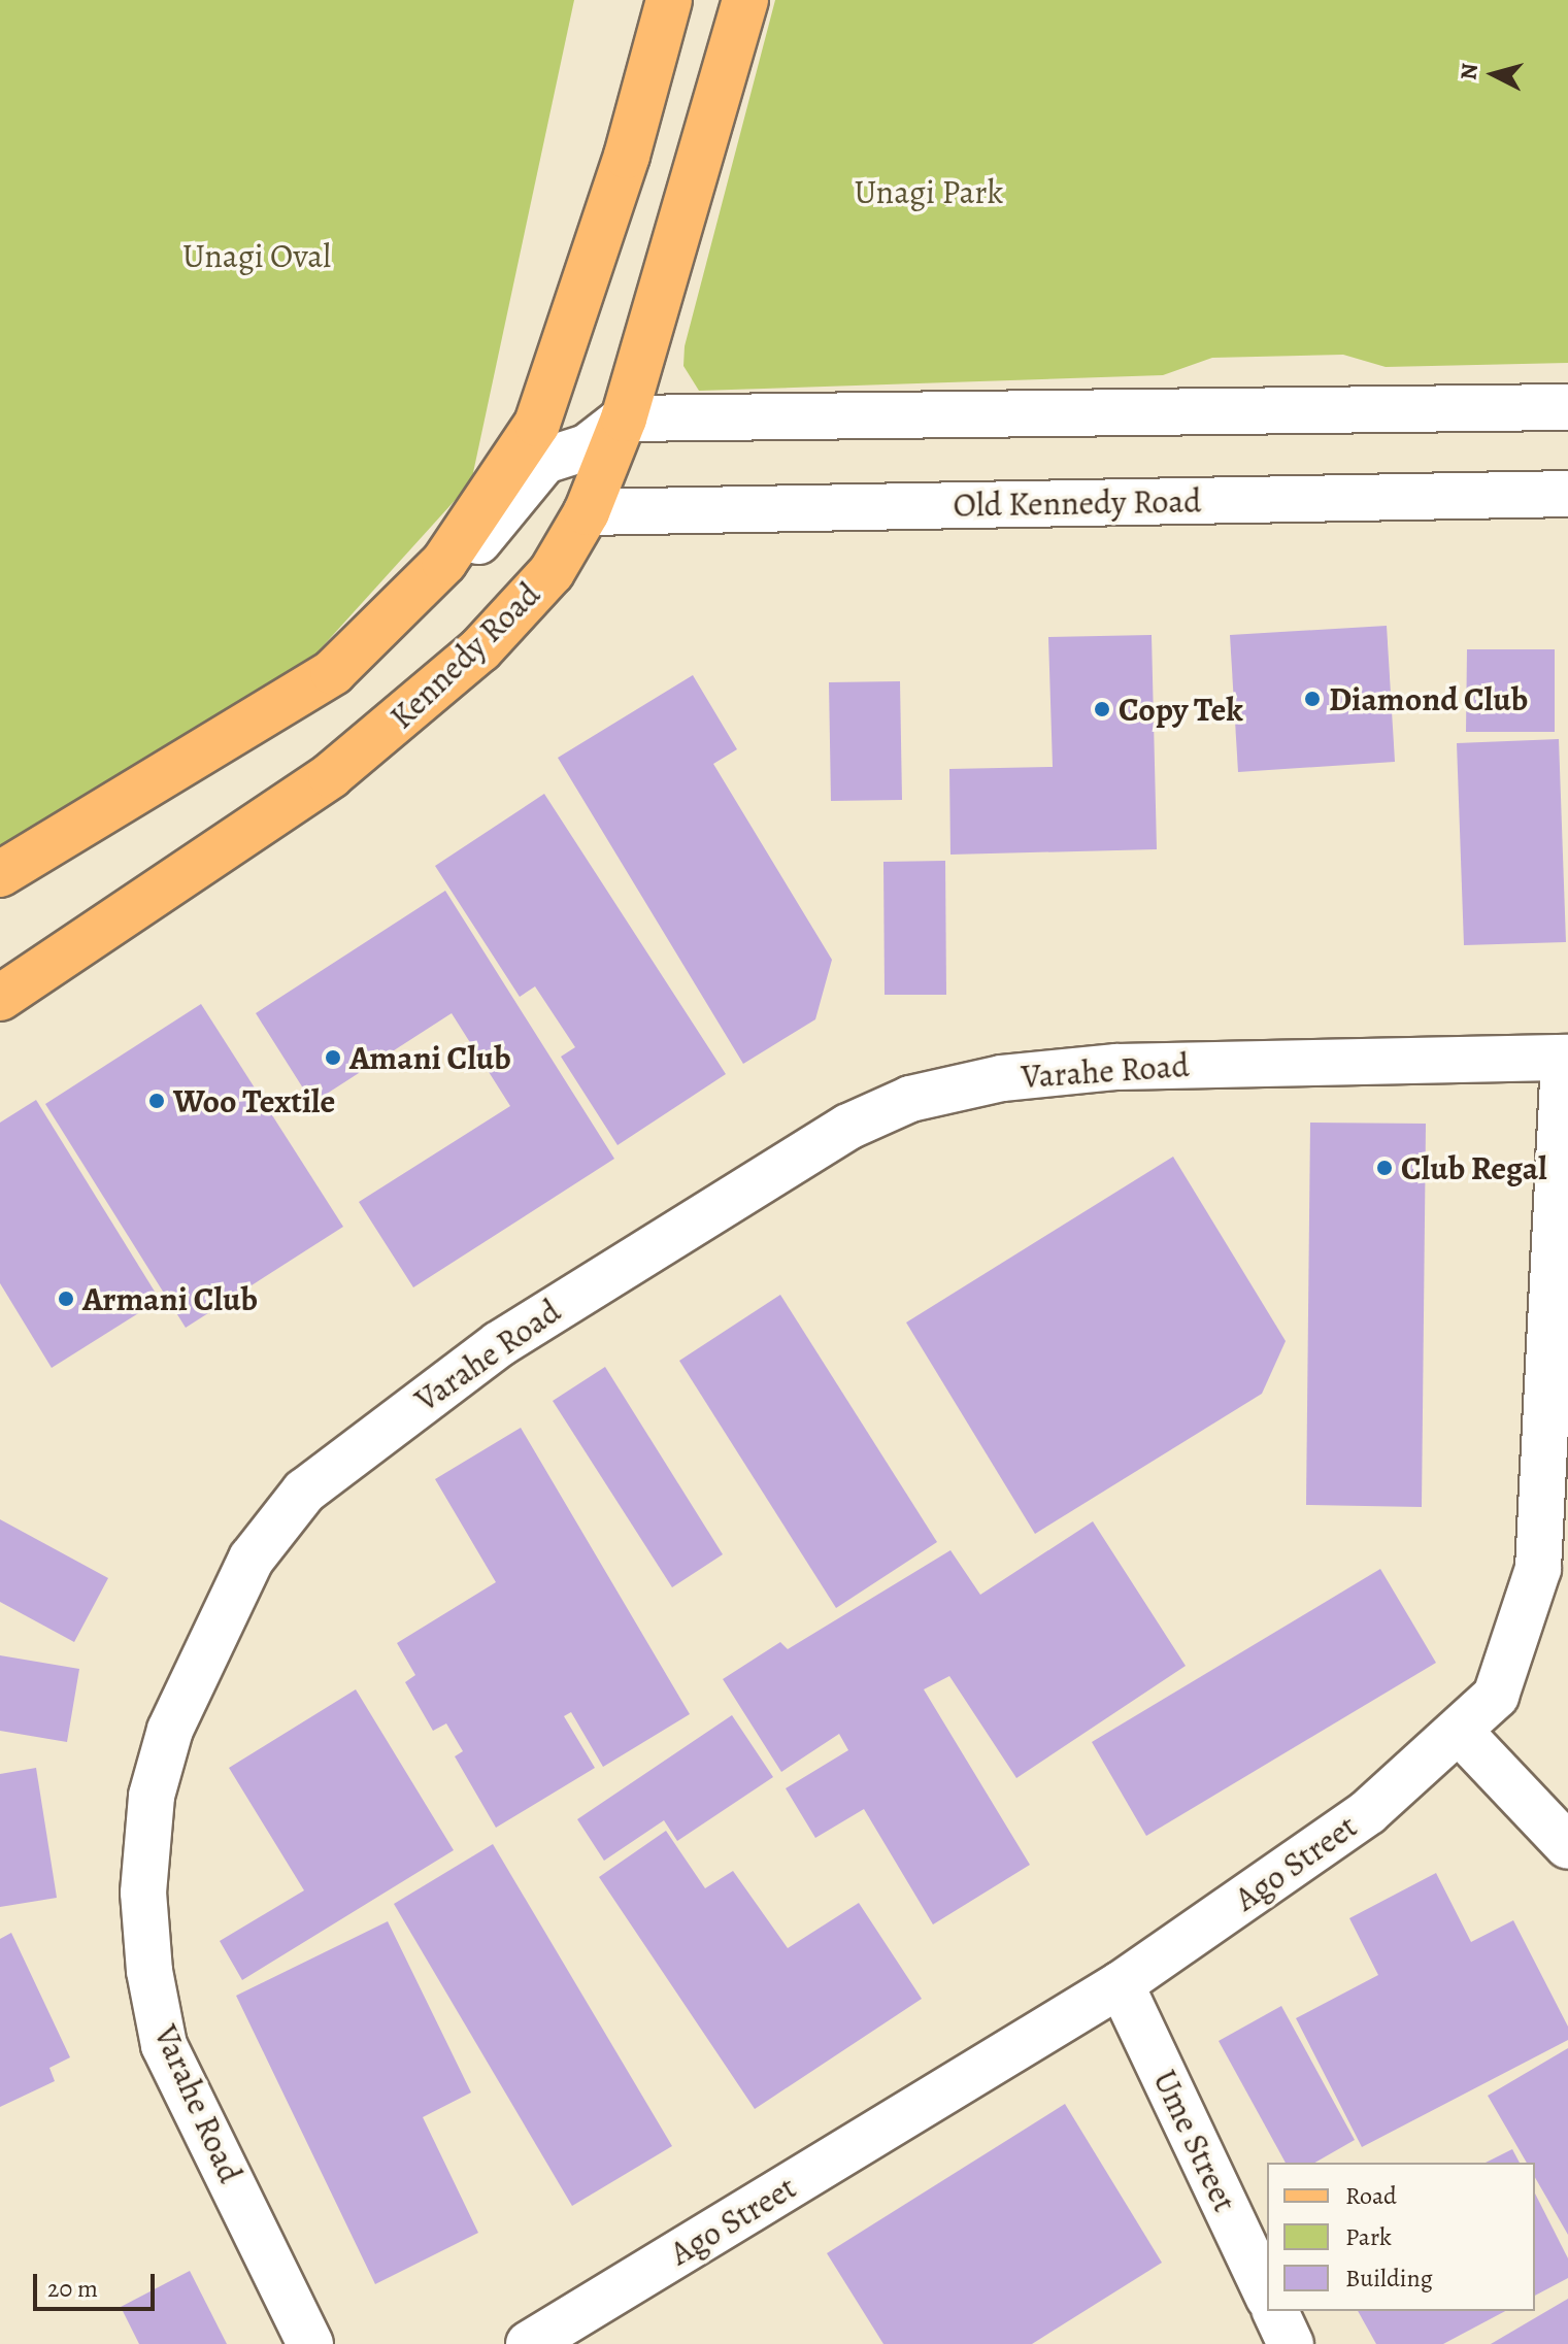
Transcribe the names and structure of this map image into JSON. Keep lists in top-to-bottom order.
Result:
{
  "streets": {
    "main road": ["Kennedy Road"],
    "street": [
      "Old Kennedy Road",
      "Varahe Road",
      "Ago Street",
      "Ume Street"
    ]
  },
  "crossings": [
    ["Old Kennedy Road", "Kennedy Road"],
    ["Varahe Road", "Ago Street"],
    ["Ago Street", "Ume Street"]
  ],
  "parks": ["Unagi Park", "Unagi Oval"],
  "places": [
    "Diamond Club",
    "Copy Tek",
    "Amani Club",
    "Woo Textile",
    "Club Regal",
    "Armani Club"
  ],
  "legend": ["Road", "Park", "Building"],
  "scale_bar": "20 m",
  "north": "left"
}
